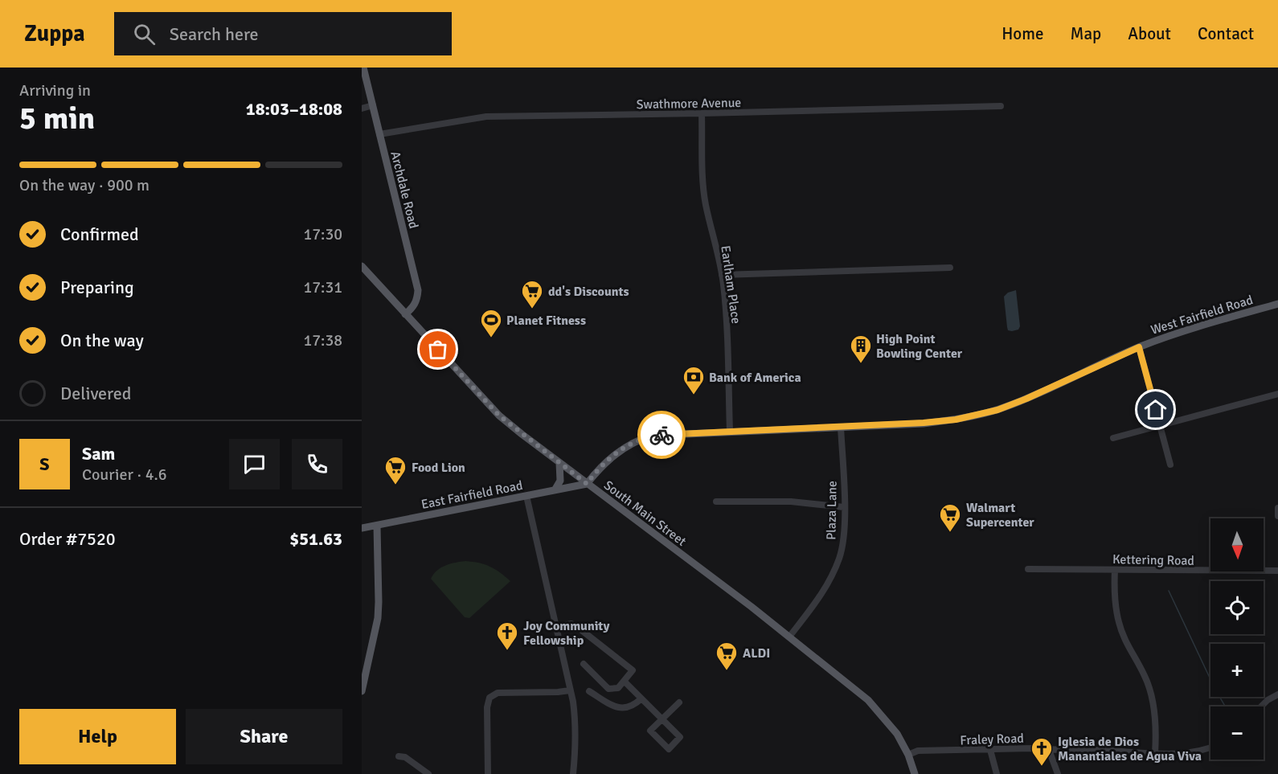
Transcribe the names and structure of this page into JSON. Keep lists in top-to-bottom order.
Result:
{
  "streets": {
    "main road": [
      "Archdale Road",
      "West Fairfield Road",
      "East Fairfield Road",
      "South Main Street"
    ],
    "street": [
      "Swathmore Avenue",
      "Earlham Place",
      "Plaza Lane",
      "Kettering Road",
      "Fraley Road"
    ]
  },
  "crossings": [
    ["Swathmore Avenue", "Archdale Road"],
    ["Swathmore Avenue", "Earlham Place"],
    ["Archdale Road", "South Main Street"],
    ["Earlham Place", "West Fairfield Road"],
    ["West Fairfield Road", "East Fairfield Road"],
    ["West Fairfield Road", "Plaza Lane"],
    ["West Fairfield Road", "South Main Street"],
    ["East Fairfield Road", "South Main Street"],
    ["Plaza Lane", "South Main Street"],
    ["South Main Street", "Fraley Road"]
  ],
  "places": {
    "supermarket": [
      "dd's Discounts",
      "Food Lion",
      "Walmart Supercenter",
      "ALDI"
    ],
    "sports": ["Planet Fitness"],
    "building": ["High Point Bowling Center"],
    "bank": ["Bank of America"],
    "church": ["Joy Community Fellowship", "Iglesia de Dios Manantiales de Agua Viva"]
  },
  "north": "bottom",
  "page": {
    "header": "Zuppa",
    "search": "Search here",
    "nav": [
      "Home",
      "Map",
      "About",
      "Contact"
    ],
    "heading": ["5 min", "Arriving in", "18:03–18:08"],
    "panel": [
      "Sam",
      "Courier · 4.6",
      "Order #7520",
      "$51.63"
    ],
    "bar": "On the way · 900 m",
    "list": [
      ["Confirmed", "17:30"],
      ["Preparing", "17:31"],
      ["On the way", "17:38"],
      "Delivered"
    ],
    "round": "S",
    "map_buttons": ["+", "−"],
    "buttons": ["Help", "Share"]
  }
}
